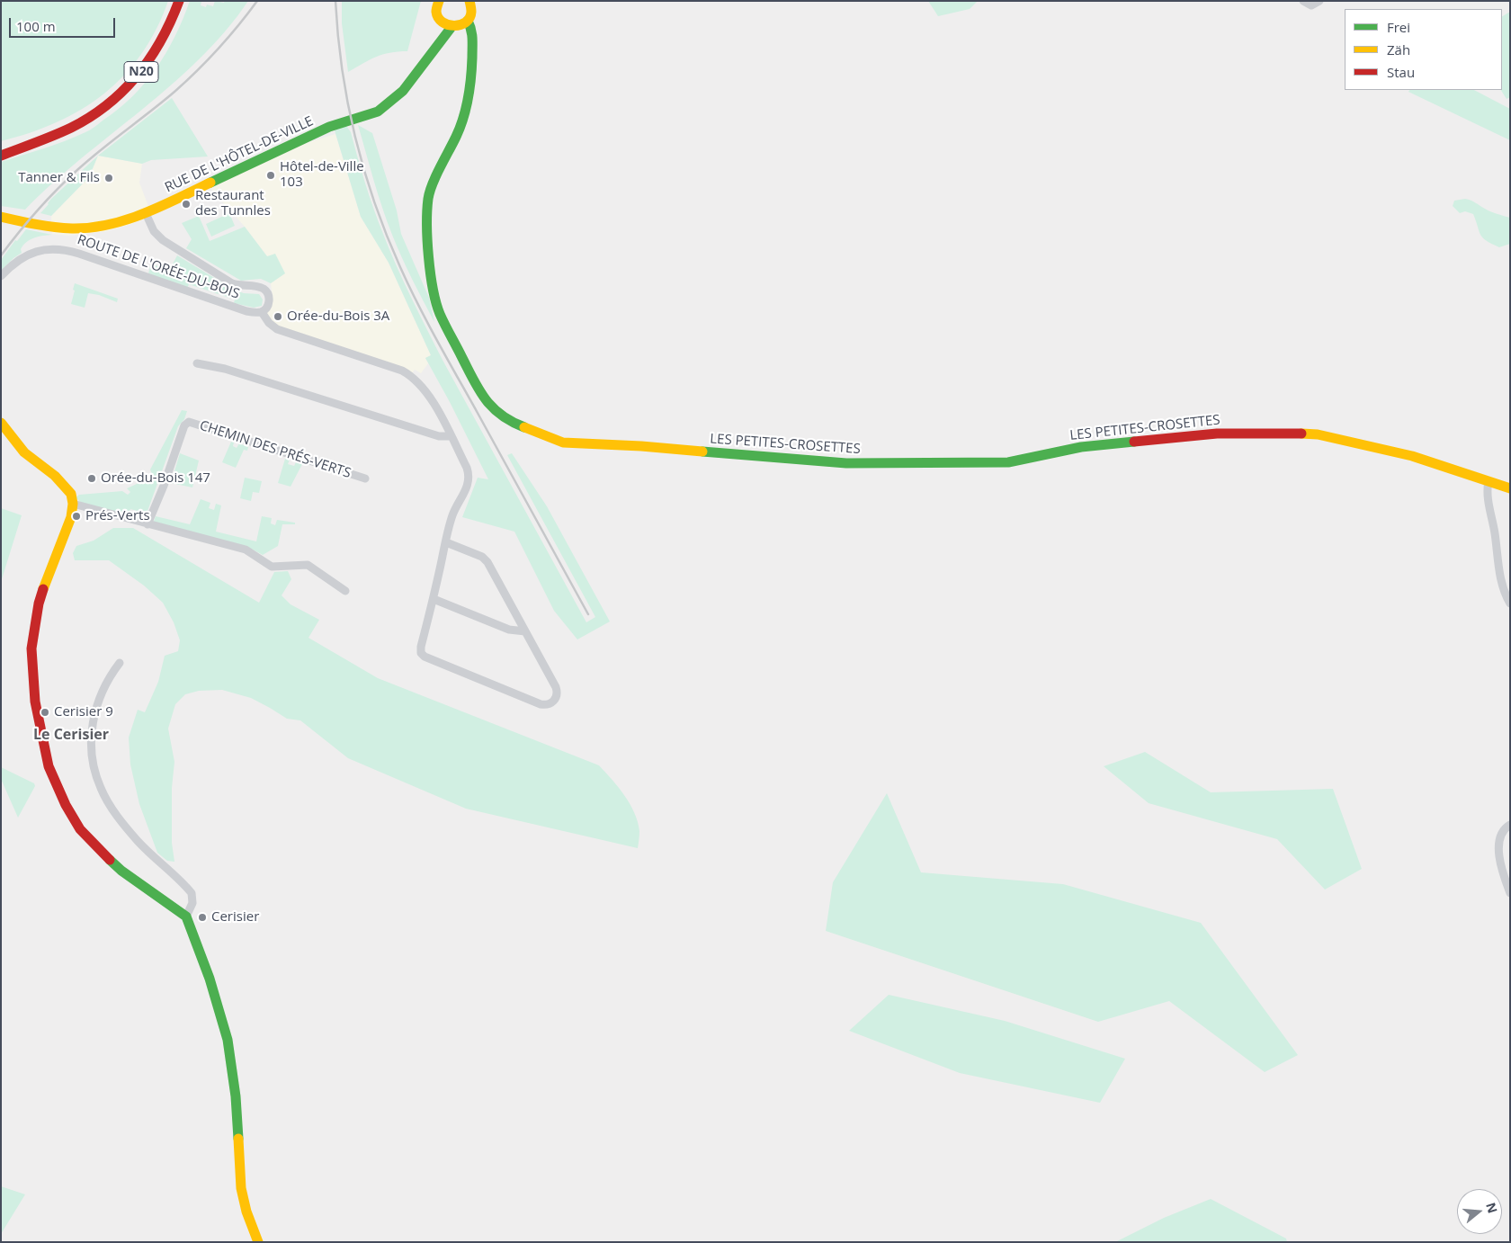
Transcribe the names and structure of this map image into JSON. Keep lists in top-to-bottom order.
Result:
{
  "streets": {
    "street": [
      "N20",
      "RUE DE L'HÔTEL-DE-VILLE",
      "ROUTE DE L'ORÉE-DU-BOIS",
      "LES PETITES-CROSETTES",
      "CHEMIN DES PRÉS-VERTS"
    ]
  },
  "crossings": [
    ["RUE DE L'HÔTEL-DE-VILLE", "ROUTE DE L'ORÉE-DU-BOIS"]
  ],
  "districts": ["Le Cerisier"],
  "places": [
    "Hôtel-de-Ville 103",
    "Tanner & Fils",
    "Restaurant des Tunnles",
    "Orée-du-Bois 3A",
    "Orée-du-Bois 147",
    "Prés-Verts",
    "Cerisier 9",
    "Cerisier"
  ],
  "legend": ["Frei", "Zäh", "Stau"],
  "scale_bar": "100 m",
  "north": "right"
}
